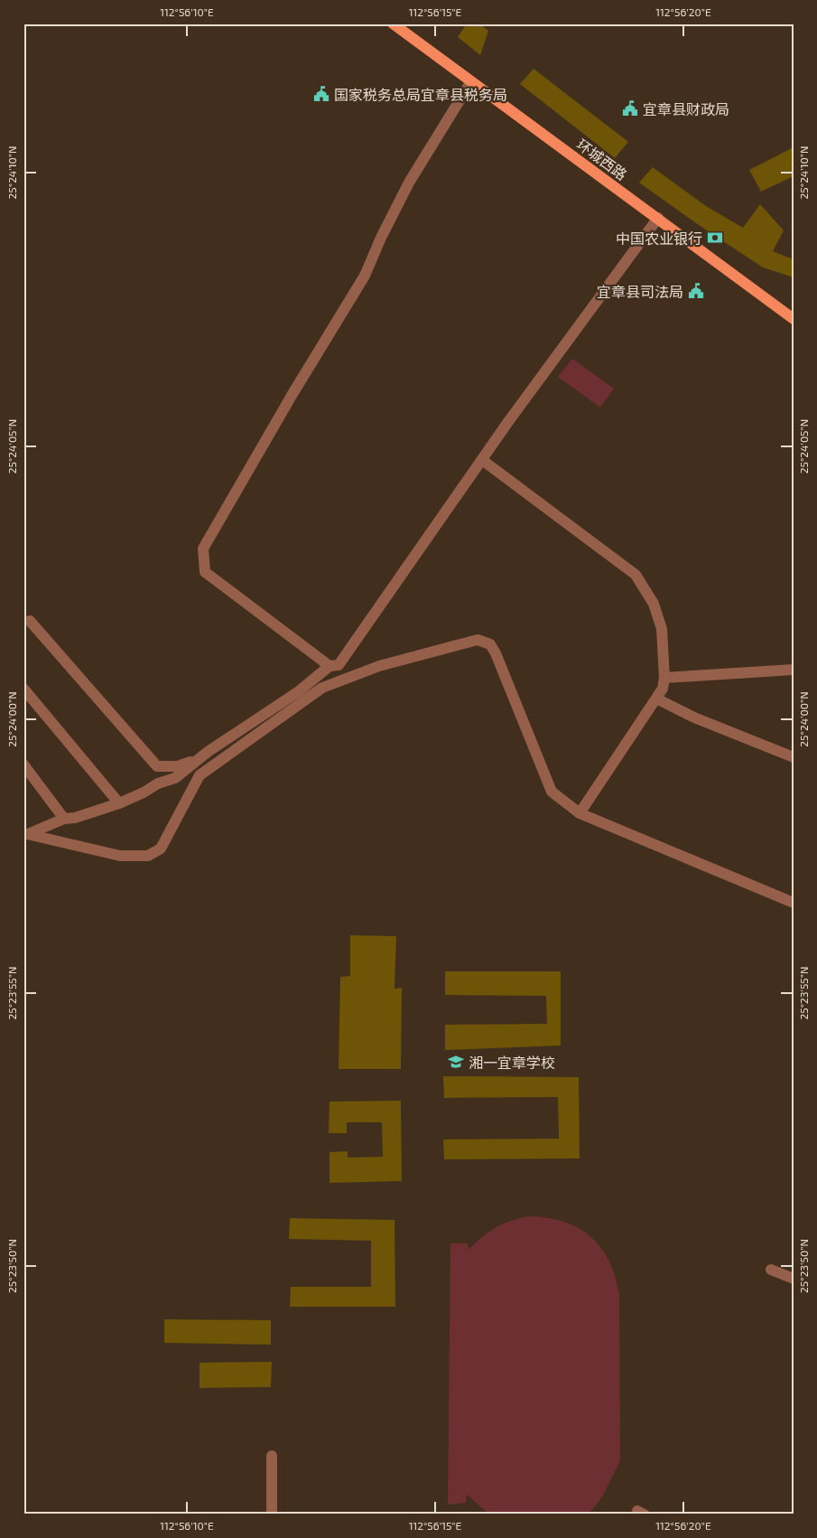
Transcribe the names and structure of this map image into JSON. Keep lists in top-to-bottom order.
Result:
{
  "streets": {
    "main road": ["环城西路"]
  },
  "places": {
    "public building": ["国家税务总局宜章县税务局", "宜章县财政局", "宜章县司法局"],
    "bank": ["中国农业银行"],
    "school or university": ["湘一宜章学校"]
  },
  "coordinates": [
    "112°56'10\"E",
    "112°56'15\"E",
    "112°56'20\"E",
    "25°24'10\"N",
    "25°24'05\"N",
    "25°24'00\"N",
    "25°23'55\"N",
    "25°23'50\"N"
  ]
}
